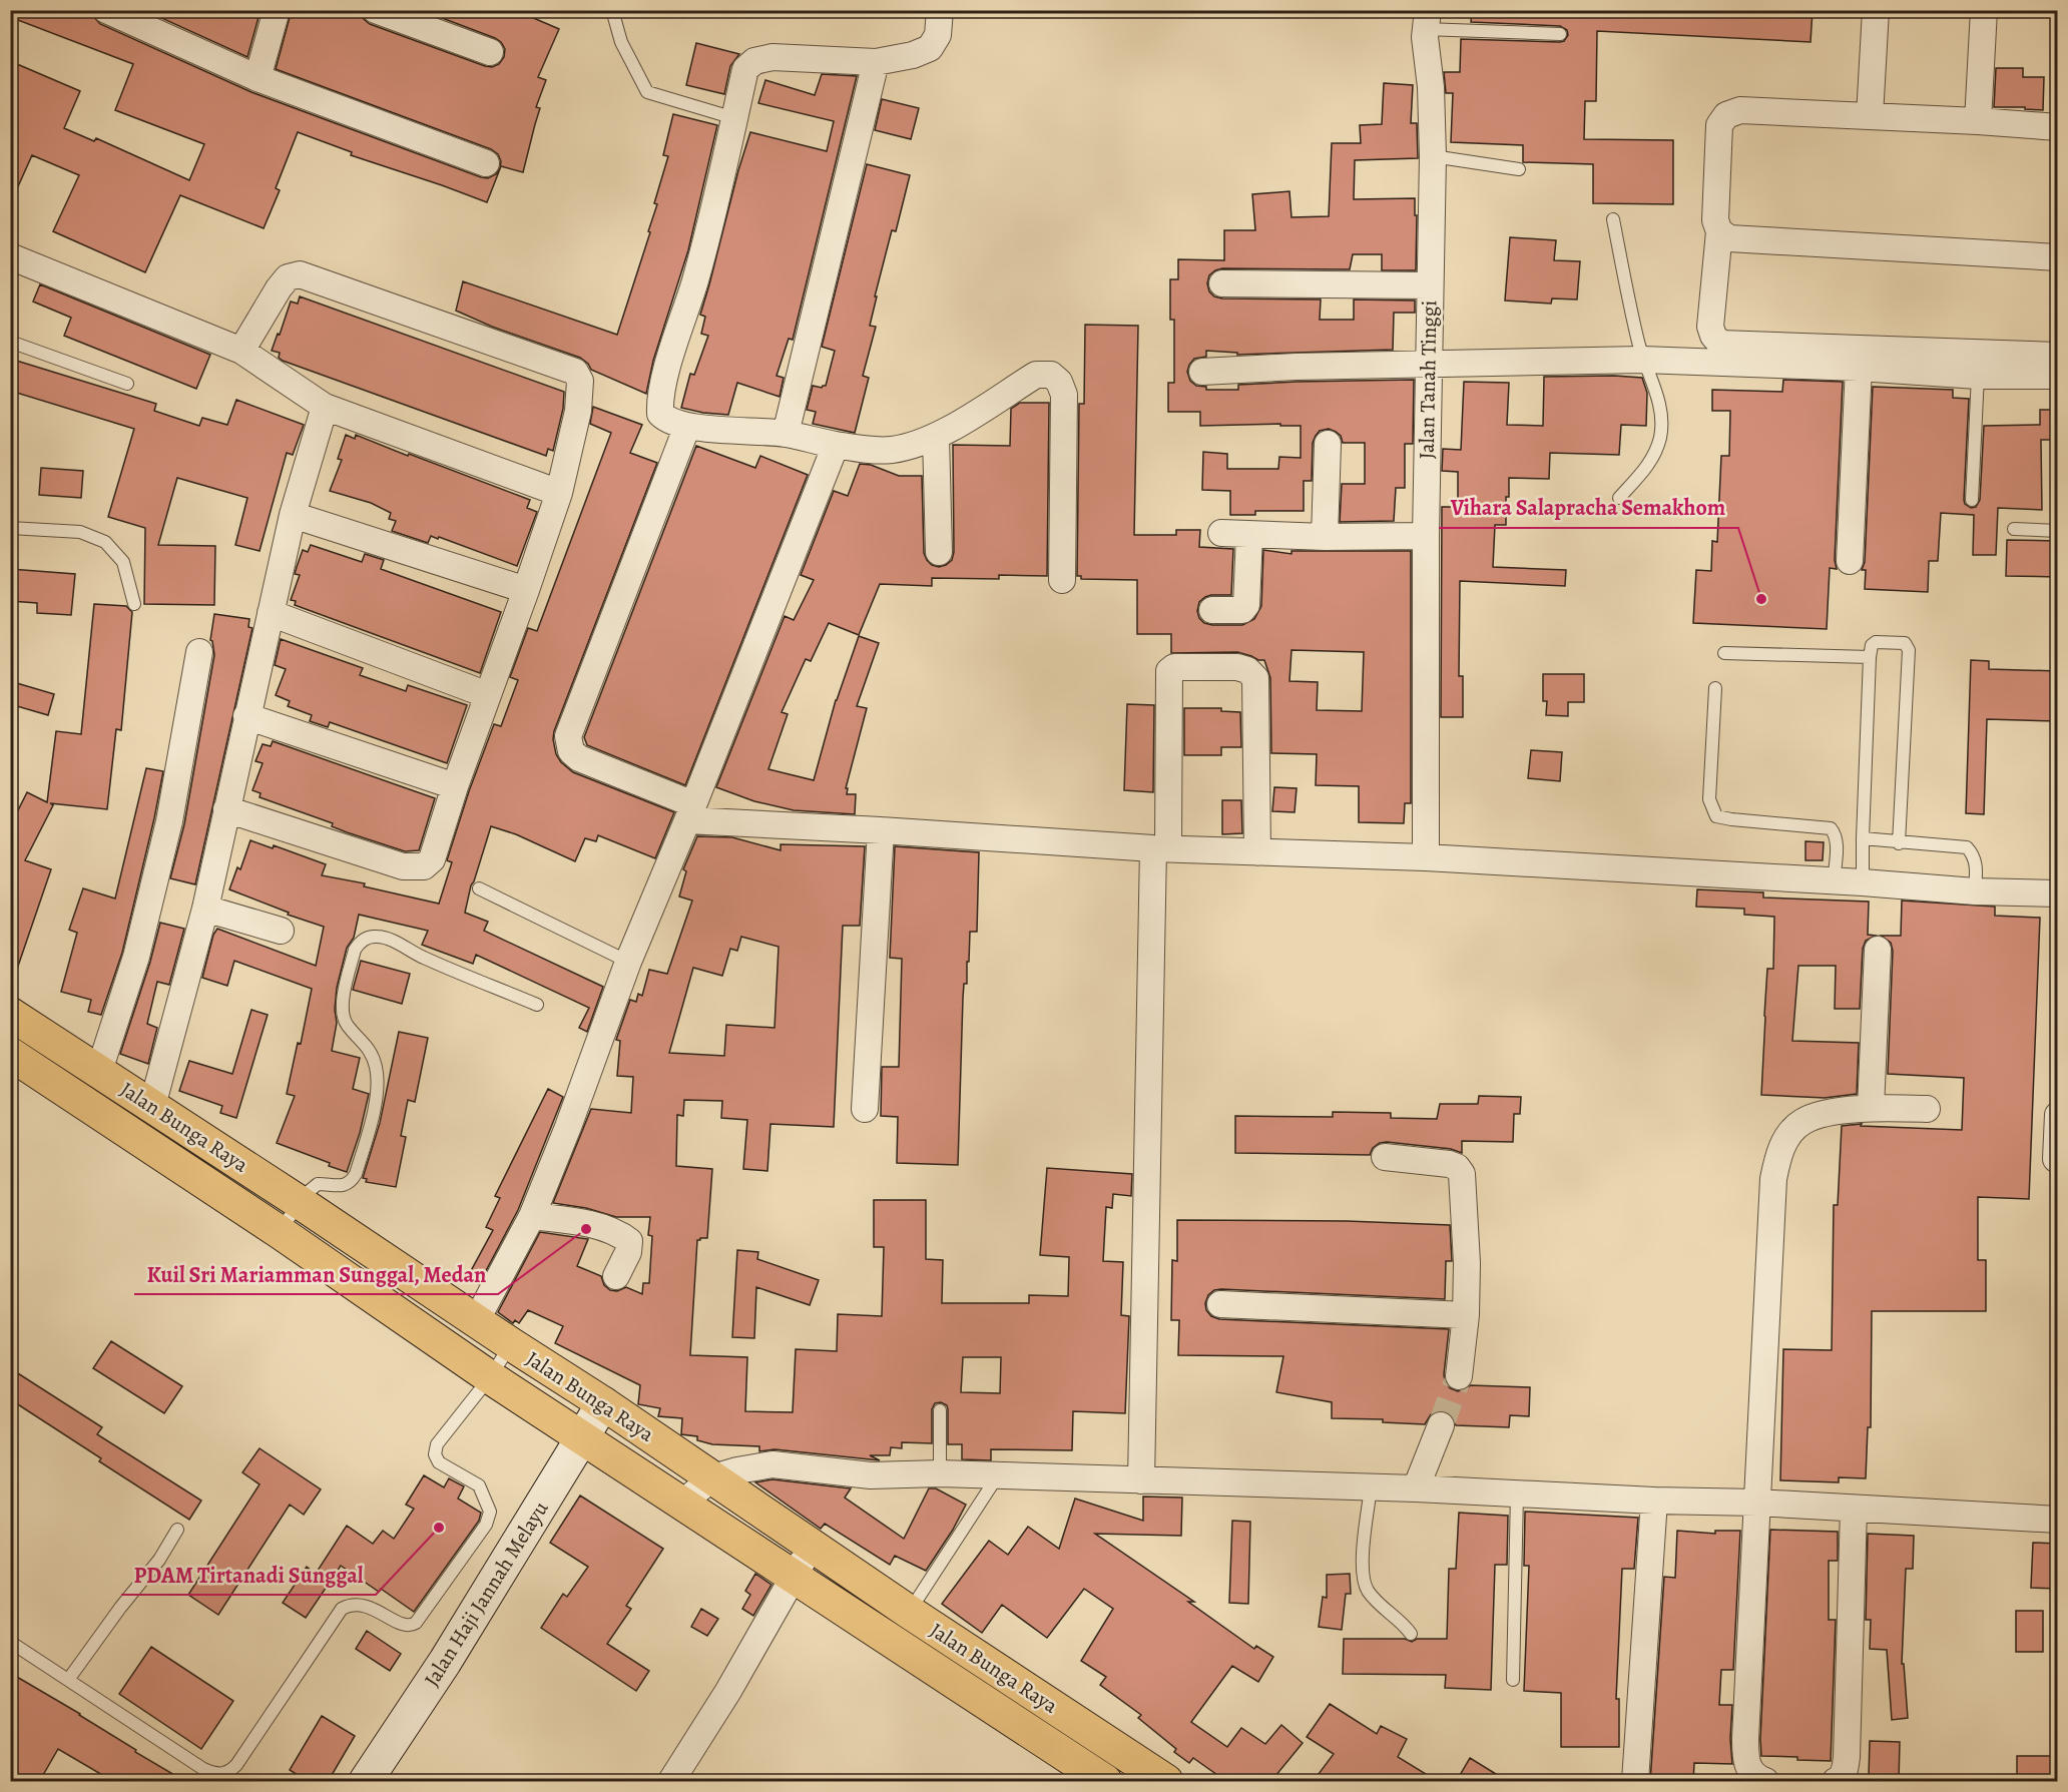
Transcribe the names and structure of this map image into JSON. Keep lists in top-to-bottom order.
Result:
{
  "streets": {
    "main road": ["Jalan Bunga Raya", "Jalan Haji Jannah Melayu"],
    "street": ["Jalan Tanah Tinggi"]
  },
  "crossings": [
    ["Jalan Bunga Raya", "Jalan Haji Jannah Melayu"]
  ],
  "places": ["Vihara Salapracha Semakhom", "Kuil Sri Mariamman Sunggal, Medan", "PDAM Tirtanadi Sunggal"]
}
